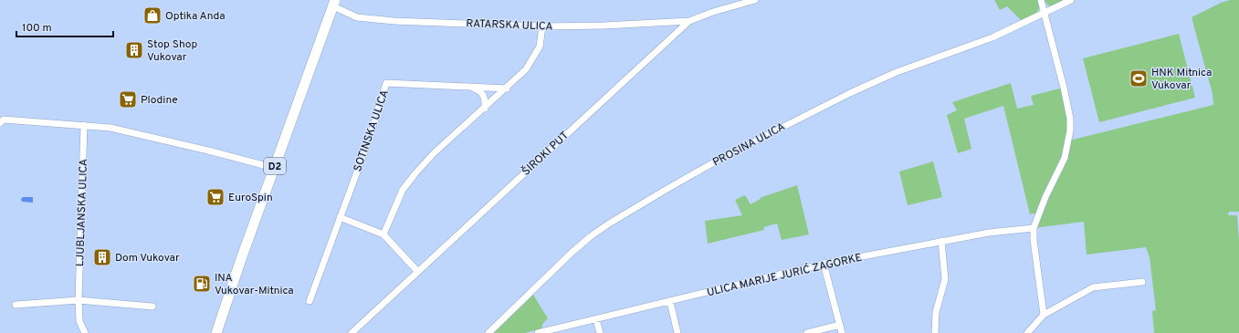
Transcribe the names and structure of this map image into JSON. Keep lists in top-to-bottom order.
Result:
{
  "streets": {
    "main road": ["D2"],
    "street": [
      "RATARSKA ULICA",
      "SOTINSKA ULICA",
      "PROSINA ULICA",
      "ŠIROKI PUT",
      "LJUBLJANSKA ULICA",
      "ULICA MARIJE JURIĆ ZAGORKE"
    ]
  },
  "crossings": [
    ["RATARSKA ULICA", "ŠIROKI PUT"],
    ["RATARSKA ULICA", "D2"]
  ],
  "places": {
    "shop": ["Optika Anda"],
    "building": ["Stop Shop Vukovar", "Dom Vukovar"],
    "sports": ["HNK Mitnica Vukovar"],
    "supermarket": ["Plodine", "EuroSpin"],
    "fuel station": ["INA Vukovar-Mitnica"]
  },
  "scale_bar": "100 m"
}
